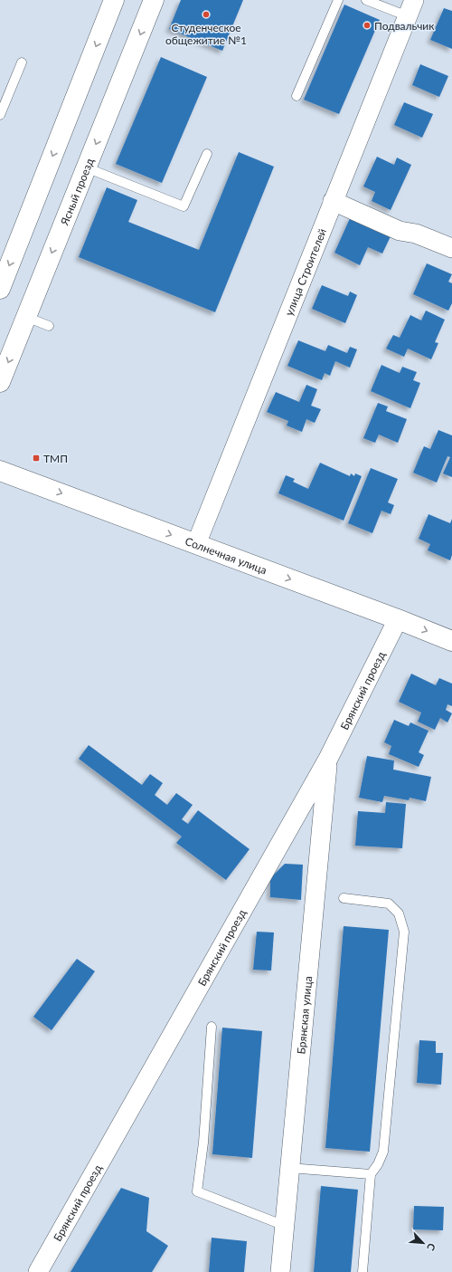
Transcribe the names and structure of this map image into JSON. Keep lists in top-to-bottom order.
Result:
{
  "streets": {
    "street": [
      "Ясный проезд",
      "улица Строителей",
      "Солнечная улица",
      "Брянский проезд",
      "Брянская улица"
    ]
  },
  "crossings": [
    ["улица Строителей", "Солнечная улица"],
    ["Солнечная улица", "Брянский проезд"],
    ["Брянский проезд", "Брянская улица"]
  ],
  "one_way": ["Солнечная улица"],
  "places": {
    "other": ["Студенческое общежитие №1", "Подвальчик"],
    "transit": ["ТМП"]
  },
  "north": "bottom right"
}
